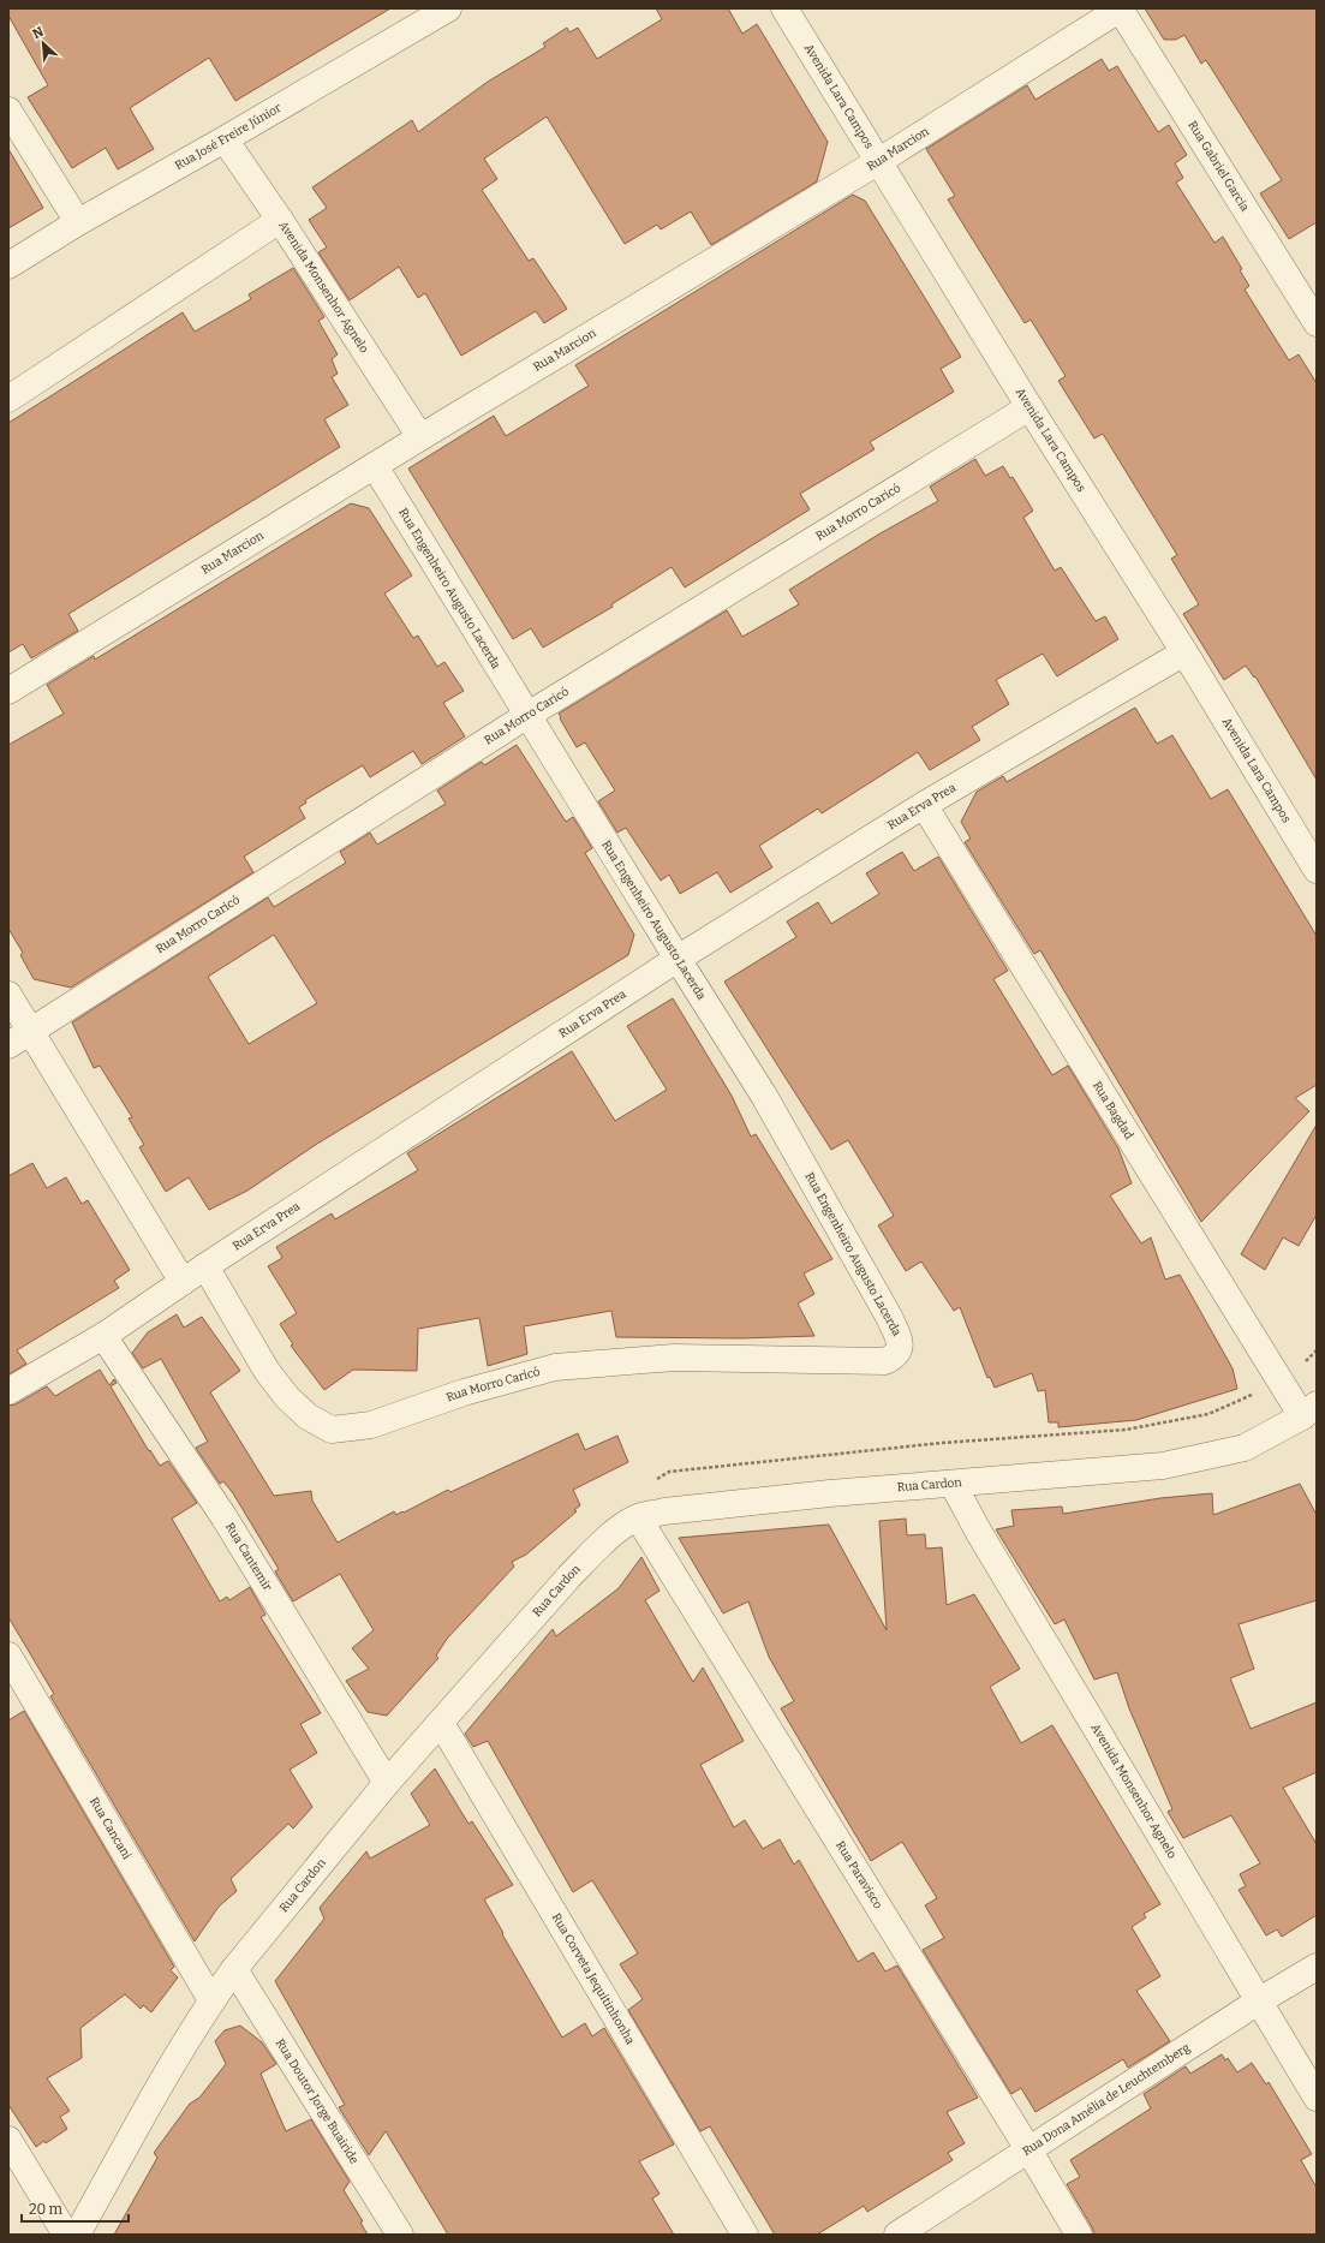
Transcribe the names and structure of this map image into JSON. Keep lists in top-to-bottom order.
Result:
{
  "streets": {
    "street": [
      "Avenida Lara Campos",
      "Rua José Freire Júnior",
      "Rua Marcion",
      "Rua Gabriel Garcia",
      "Avenida Monsenhor Agnelo",
      "Rua Morro Caricó",
      "Rua Engenheiro Augusto Lacerda",
      "Rua Erva Prea",
      "Rua Bagdad",
      "Rua Cardon",
      "Rua Cantemir",
      "Rua Cancani",
      "Rua Paravisco",
      "Rua Corveta Jequitinhonha",
      "Rua Dona Amélia de Leuchtemberg",
      "Rua Doutor Jorge Buairide"
    ]
  },
  "crossings": [
    ["Avenida Lara Campos", "Rua Marcion"],
    ["Avenida Lara Campos", "Rua Morro Caricó"],
    ["Avenida Lara Campos", "Rua Erva Prea"],
    ["Rua José Freire Júnior", "Avenida Monsenhor Agnelo"],
    ["Rua Marcion", "Rua Gabriel Garcia"],
    ["Rua Marcion", "Avenida Monsenhor Agnelo"],
    ["Rua Marcion", "Rua Engenheiro Augusto Lacerda"],
    ["Avenida Monsenhor Agnelo", "Rua Cardon"],
    ["Avenida Monsenhor Agnelo", "Rua Dona Amélia de Leuchtemberg"],
    ["Rua Morro Caricó", "Rua Engenheiro Augusto Lacerda"],
    ["Rua Morro Caricó", "Rua Erva Prea"],
    ["Rua Engenheiro Augusto Lacerda", "Rua Erva Prea"],
    ["Rua Erva Prea", "Rua Bagdad"],
    ["Rua Erva Prea", "Rua Cantemir"],
    ["Rua Bagdad", "Rua Cardon"],
    ["Rua Cardon", "Rua Cantemir"],
    ["Rua Cardon", "Rua Cancani"],
    ["Rua Cardon", "Rua Paravisco"],
    ["Rua Cardon", "Rua Corveta Jequitinhonha"],
    ["Rua Cardon", "Rua Doutor Jorge Buairide"],
    ["Rua Paravisco", "Rua Dona Amélia de Leuchtemberg"]
  ],
  "scale_bar": "20 m",
  "north": "top left"
}
